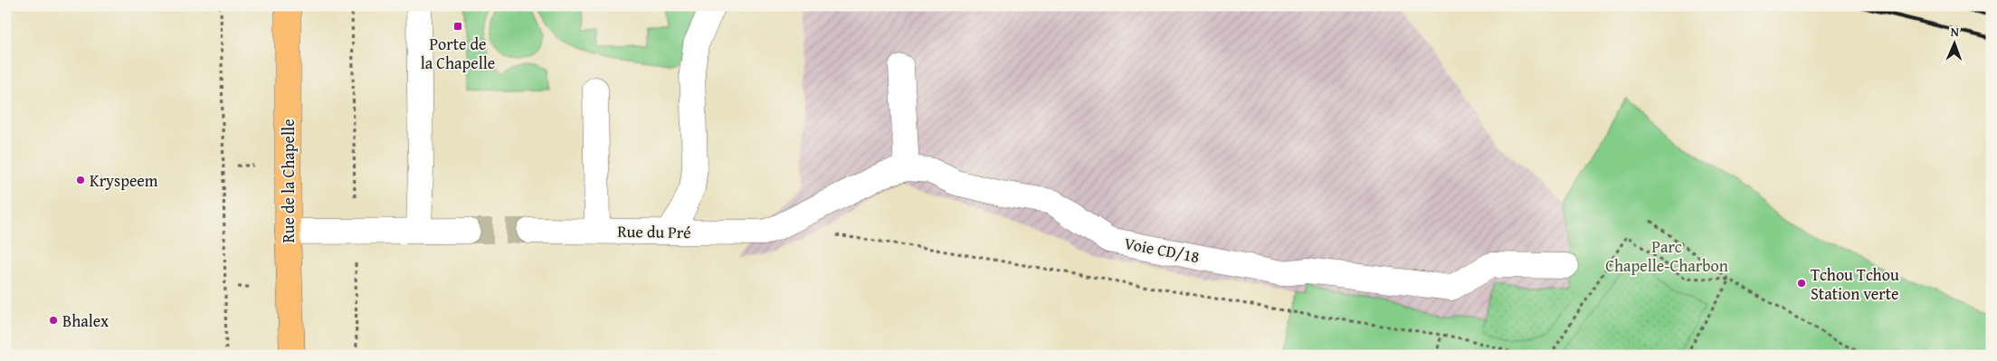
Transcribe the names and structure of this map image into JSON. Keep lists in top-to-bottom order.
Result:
{
  "streets": {
    "main road": ["Rue de la Chapelle"],
    "street": ["Rue du Pré", "Voie CD/18"]
  },
  "crossings": [
    ["Rue du Pré", "Voie CD/18"]
  ],
  "parks": ["Parc Chapelle-Charbon"],
  "places": {
    "transit": ["Porte de la Chapelle"],
    "other": ["Kryspeem", "Tchou Tchou Station verte", "Bhalex"]
  },
  "north": "top"
}
